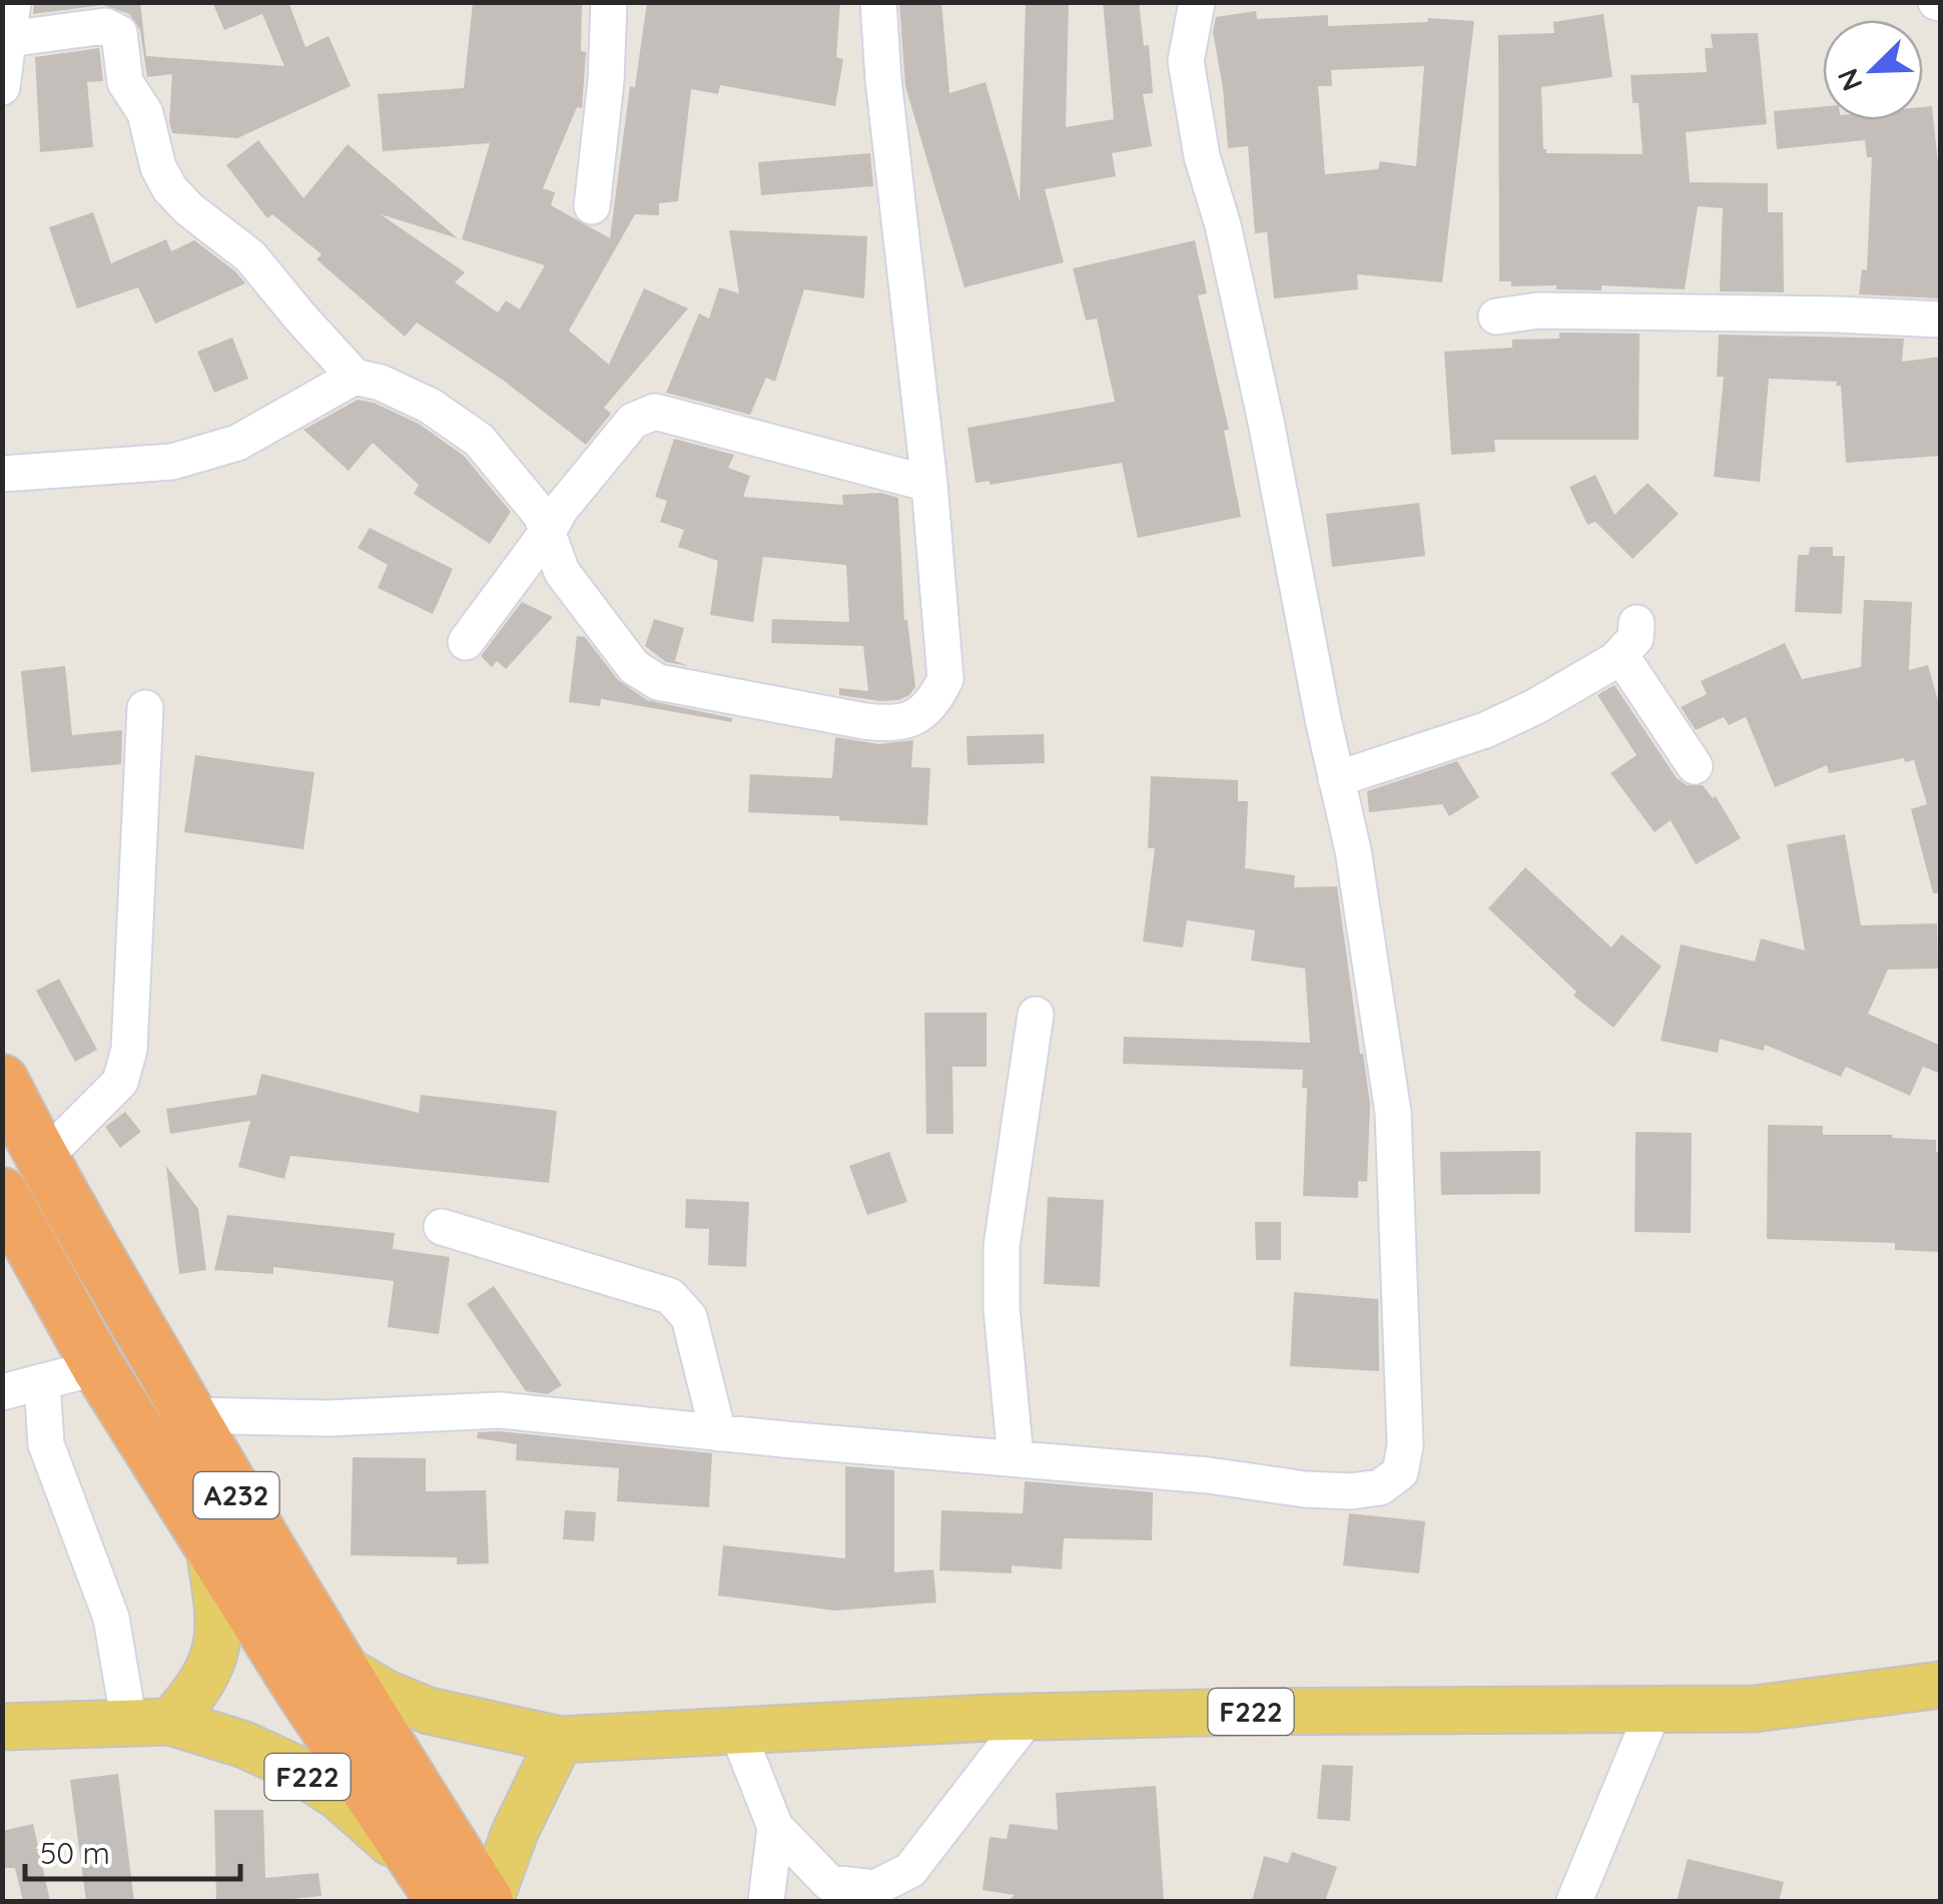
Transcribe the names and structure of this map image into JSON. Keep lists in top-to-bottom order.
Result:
{
  "streets": {
    "highway": ["A232"],
    "main road": ["F222"]
  },
  "crossings": [
    ["A232", "F222"]
  ],
  "scale_bar": "50 m",
  "north": "bottom left"
}
